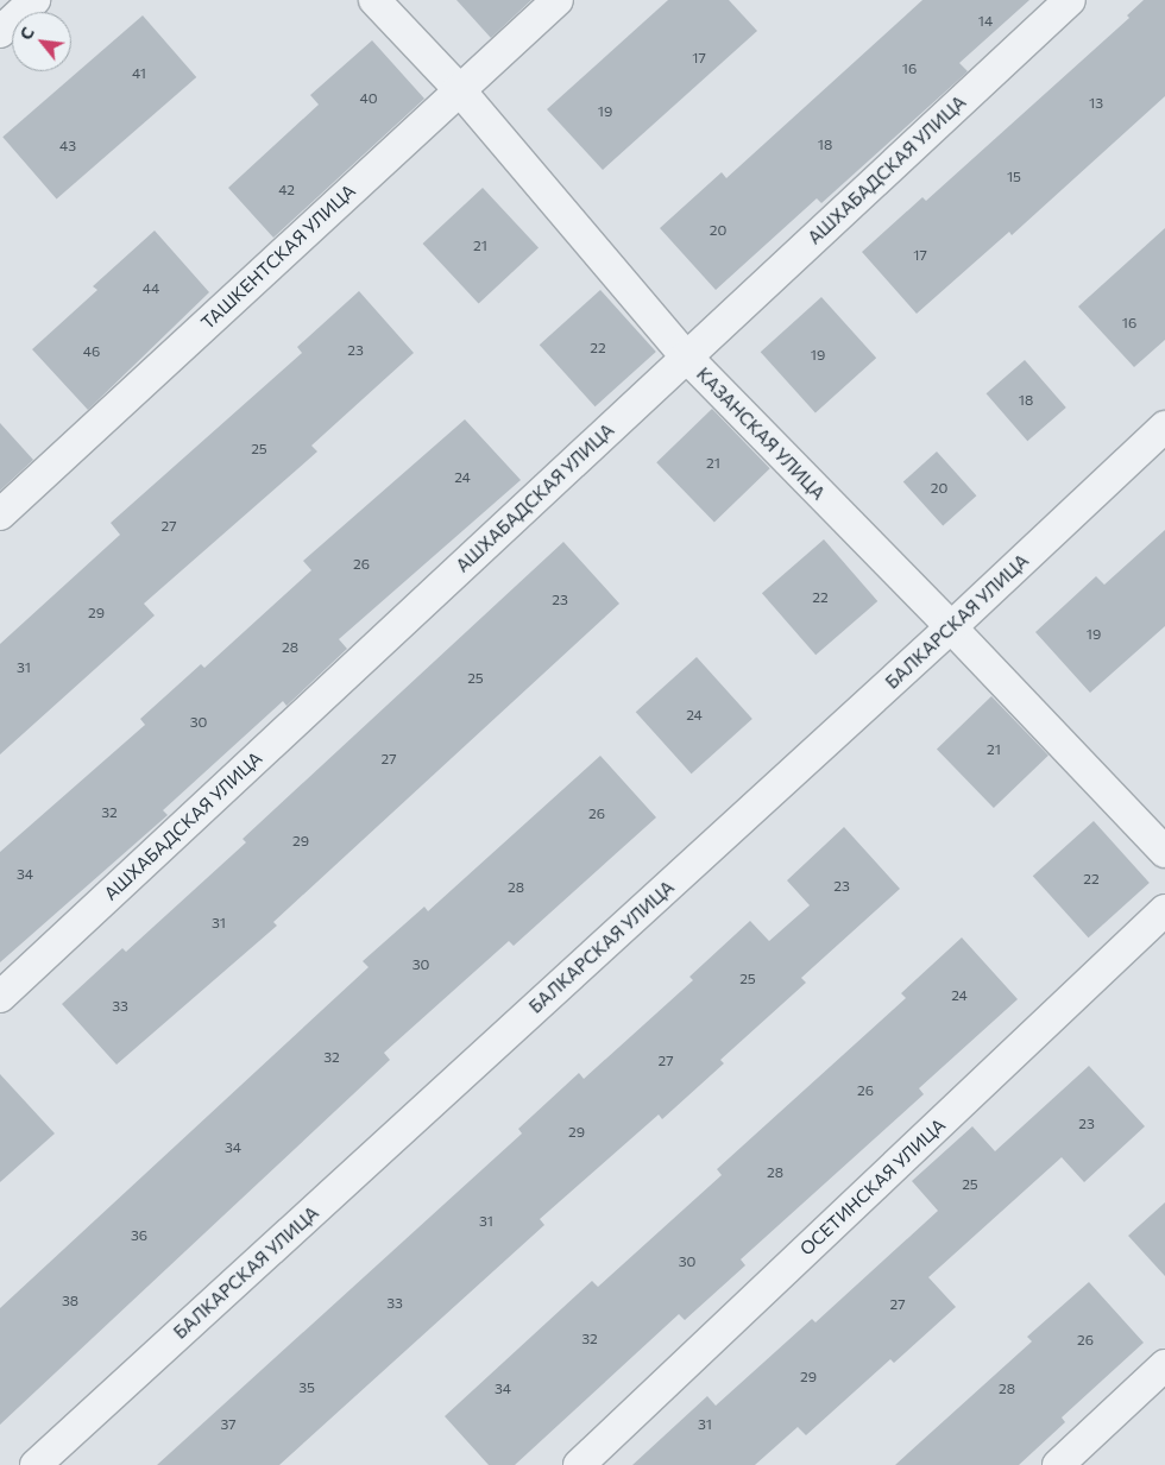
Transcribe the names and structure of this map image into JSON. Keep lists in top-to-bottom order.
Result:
{
  "streets": {
    "street": [
      "АШХАБАДСКАЯ УЛИЦА",
      "ТАШКЕНТСКАЯ УЛИЦА",
      "КАЗАНСКАЯ УЛИЦА",
      "БАЛКАРСКАЯ УЛИЦА",
      "ОСЕТИНСКАЯ УЛИЦА"
    ]
  },
  "crossings": [
    ["АШХАБАДСКАЯ УЛИЦА", "КАЗАНСКАЯ УЛИЦА"],
    ["ТАШКЕНТСКАЯ УЛИЦА", "КАЗАНСКАЯ УЛИЦА"],
    ["КАЗАНСКАЯ УЛИЦА", "БАЛКАРСКАЯ УЛИЦА"]
  ],
  "house_numbers": [
    "14",
    "17",
    "16",
    "41",
    "40",
    "13",
    "19",
    "18",
    "43",
    "15",
    "42",
    "20",
    "21",
    "17",
    "44",
    "16",
    "22",
    "23",
    "46",
    "19",
    "18",
    "25",
    "21",
    "24",
    "20",
    "27",
    "26",
    "22",
    "23",
    "29",
    "19",
    "28",
    "31",
    "25",
    "24",
    "30",
    "21",
    "27",
    "32",
    "26",
    "29",
    "34",
    "22",
    "23",
    "28",
    "31",
    "30",
    "25",
    "24",
    "33",
    "32",
    "27",
    "26",
    "23",
    "29",
    "34",
    "28",
    "25",
    "31",
    "36",
    "30",
    "38",
    "33",
    "27",
    "32",
    "26",
    "29",
    "35",
    "34",
    "28",
    "37",
    "31"
  ],
  "north": "top left"
}
